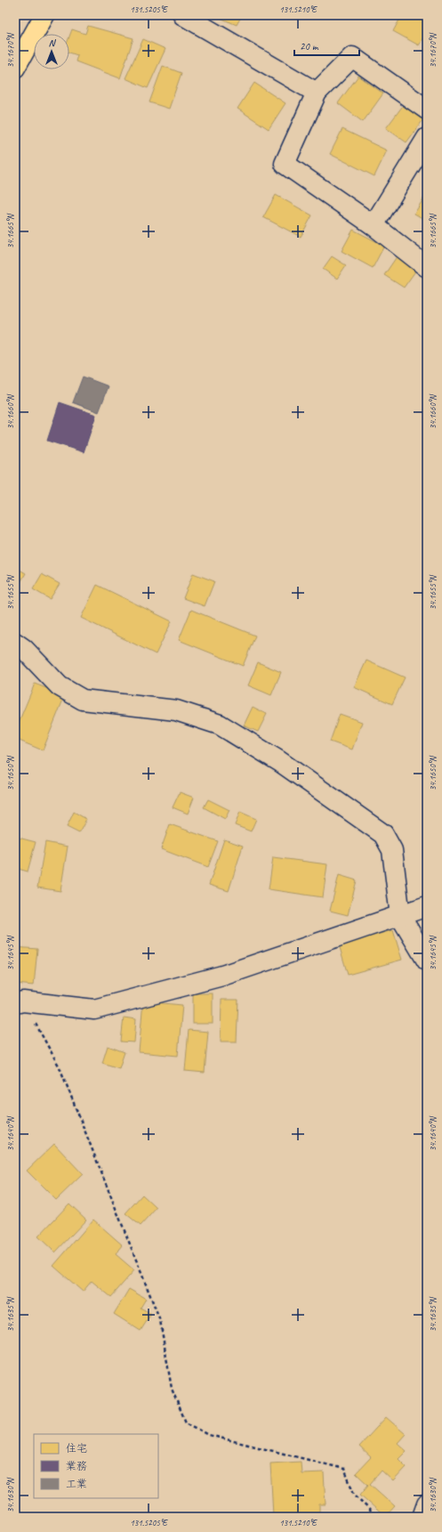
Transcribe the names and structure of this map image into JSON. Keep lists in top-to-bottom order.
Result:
{
  "legend": ["住宅", "業務", "工業"],
  "scale_bar": "20 m",
  "north": "top",
  "coordinates": [
    "131.5205°E",
    "131.5210°E",
    "34.1670°N",
    "34.1665°N",
    "34.1660°N",
    "34.1655°N",
    "34.1650°N",
    "34.1645°N",
    "34.1640°N",
    "34.1635°N",
    "34.1630°N"
  ]
}
